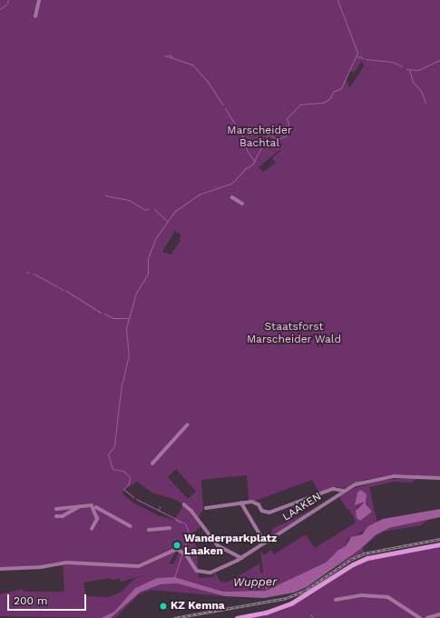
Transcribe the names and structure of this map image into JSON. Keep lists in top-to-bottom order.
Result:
{
  "streets": {
    "street": ["LAAKEN"]
  },
  "water": ["Wupper"],
  "parks": ["Marscheider Bachtal", "Staatsforst Marscheider Wald"],
  "places": ["Wanderparkplatz Laaken", "KZ Kemna"],
  "scale_bar": "200 m"
}
